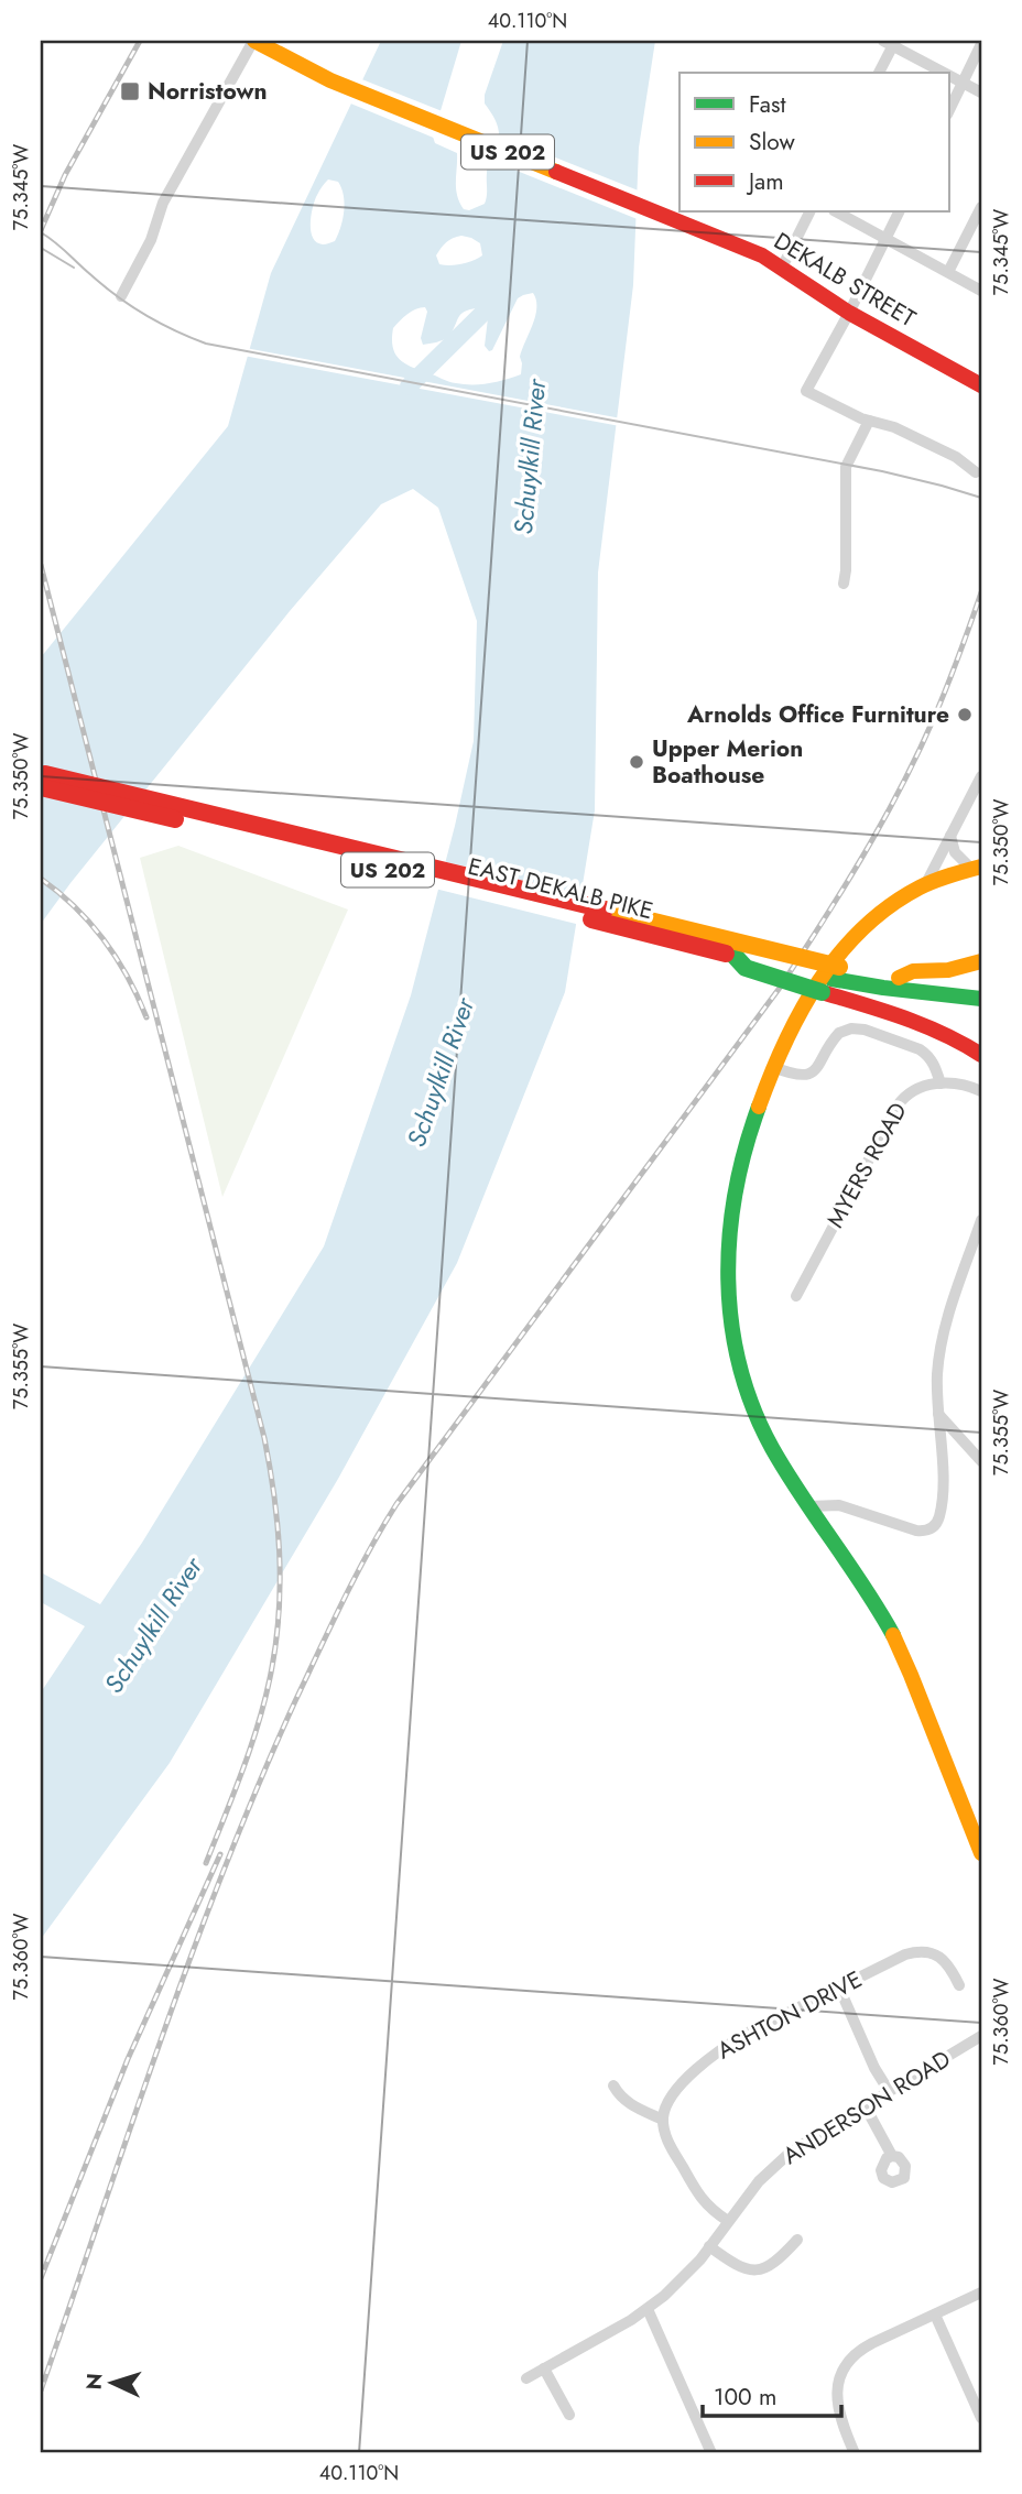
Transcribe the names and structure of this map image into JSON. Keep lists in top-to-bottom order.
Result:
{
  "streets": {
    "main road": ["US 202", "DEKALB STREET", "EAST DEKALB PIKE"],
    "street": ["MYERS ROAD", "ASHTON DRIVE", "ANDERSON ROAD"]
  },
  "water": ["Schuylkill River"],
  "places": {
    "transit": ["Norristown"],
    "other": ["Arnolds Office Furniture", "Upper Merion Boathouse"]
  },
  "legend": ["Fast", "Slow", "Jam"],
  "scale_bar": "100 m",
  "north": "left",
  "coordinates": [
    "40.110°N",
    "75.345°W",
    "75.350°W",
    "75.355°W",
    "75.360°W"
  ]
}
